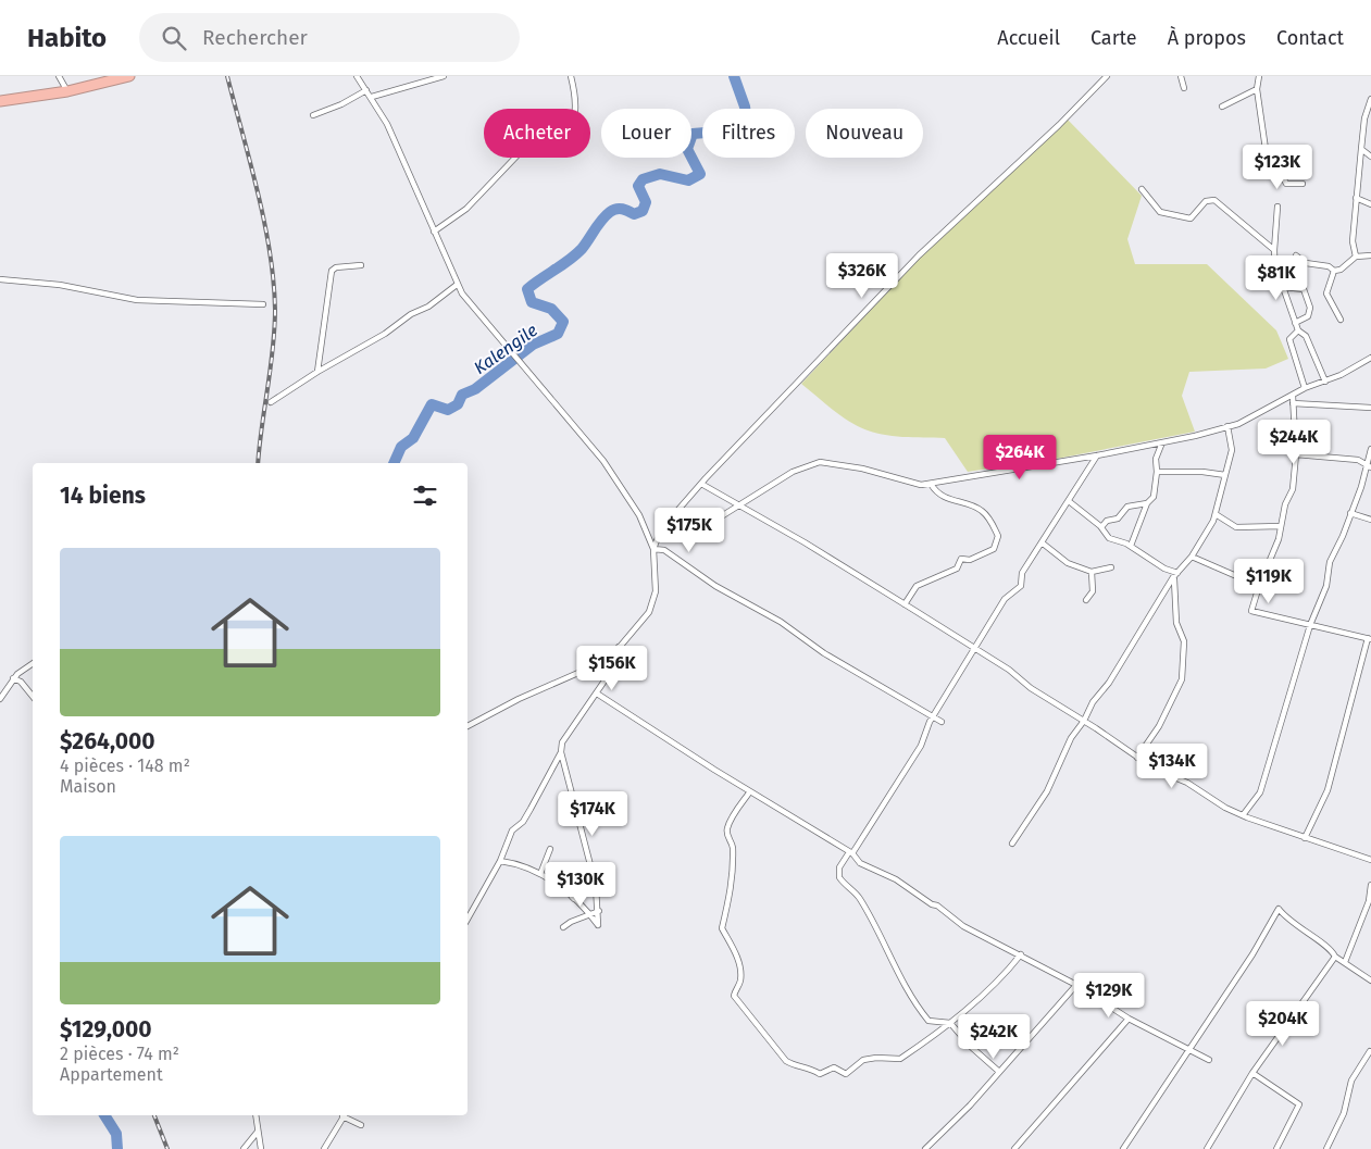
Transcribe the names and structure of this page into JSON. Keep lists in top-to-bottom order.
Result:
{
  "water": ["Kalengile"],
  "page": {
    "header": "Habito",
    "search": "Rechercher",
    "nav": [
      "Accueil",
      "Carte",
      "À propos",
      "Contact"
    ],
    "chip": [
      "Acheter",
      "Louer",
      "Filtres",
      "Nouveau"
    ],
    "price": [
      "$123K",
      "$326K",
      "$81K",
      "$244K",
      "$264K",
      "$175K",
      "$119K",
      "$156K",
      "$134K",
      "$174K",
      "$130K",
      "$129K",
      "$204K",
      "$242K"
    ],
    "heading": "14 biens",
    "list": [
      {
        "name": "$264,000",
        "note": "4 pièces · 148 m² · Maison"
      },
      {
        "name": "$129,000",
        "note": "2 pièces · 74 m² · Appartement"
      }
    ]
  }
}
